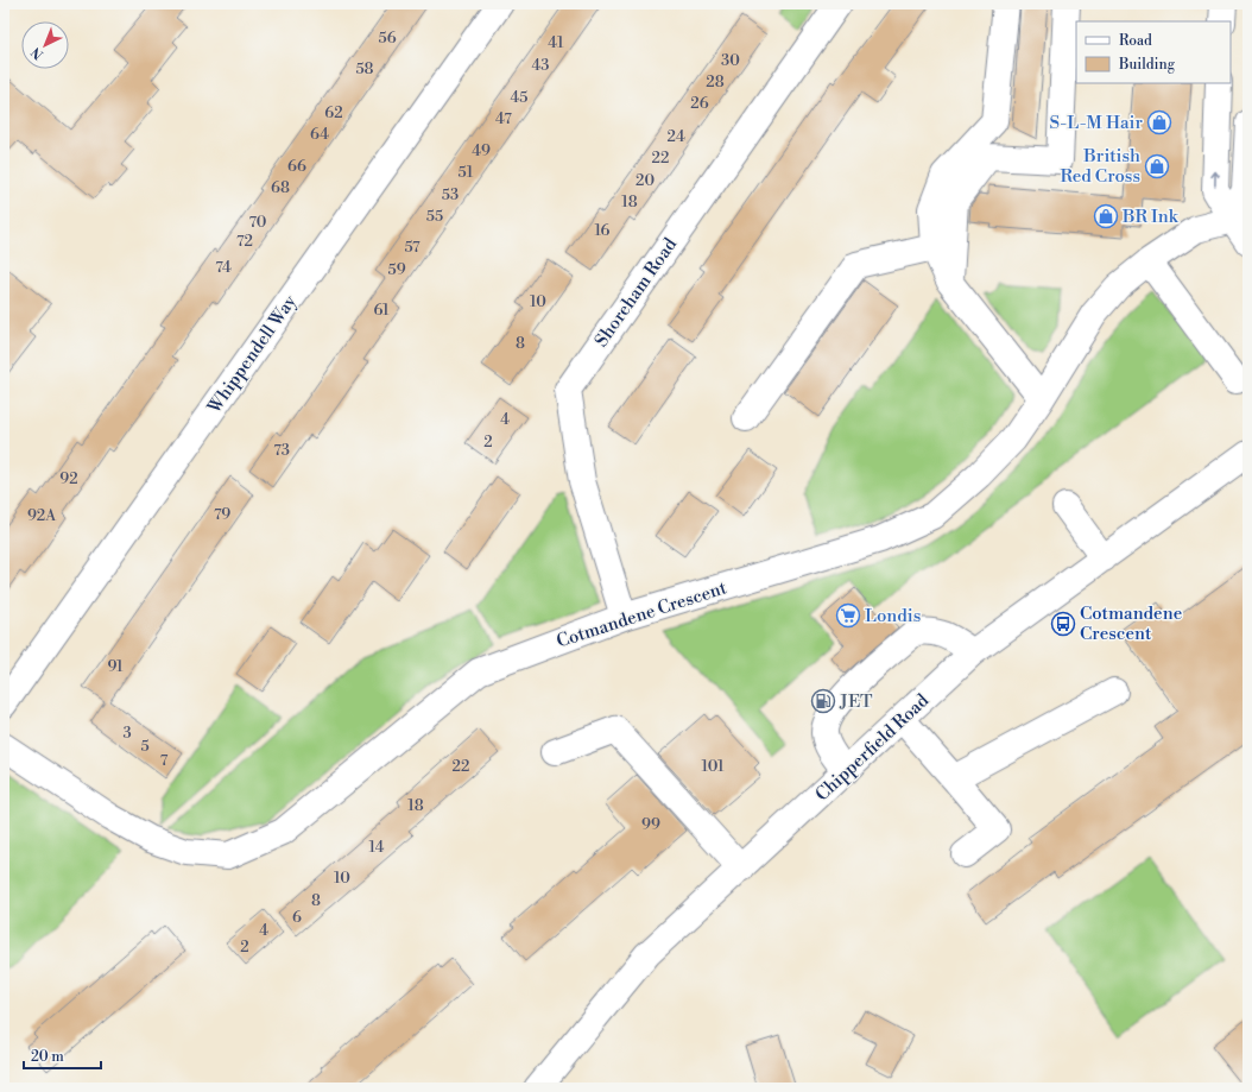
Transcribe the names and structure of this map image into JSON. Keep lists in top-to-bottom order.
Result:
{
  "streets": {
    "street": [
      "Shoreham Road",
      "Whippendell Way",
      "Cotmandene Crescent",
      "Chipperfield Road"
    ]
  },
  "crossings": [
    ["Shoreham Road", "Cotmandene Crescent"]
  ],
  "places": {
    "shop": ["S-L-M Hair", "British Red Cross", "BR Ink"],
    "supermarket": ["Londis"],
    "bus stop": ["Cotmandene Crescent"],
    "fuel station": ["JET"]
  },
  "house_numbers": [
    "56",
    "41",
    "30",
    "43",
    "58",
    "28",
    "45",
    "26",
    "62",
    "47",
    "64",
    "24",
    "49",
    "22",
    "66",
    "51",
    "20",
    "68",
    "53",
    "18",
    "55",
    "70",
    "16",
    "72",
    "57",
    "74",
    "59",
    "10",
    "61",
    "8",
    "4",
    "2",
    "73",
    "92",
    "79",
    "92A",
    "91",
    "3",
    "5",
    "7",
    "22",
    "101",
    "18",
    "99",
    "14",
    "10",
    "8",
    "6",
    "4",
    "2"
  ],
  "legend": ["Road", "Building"],
  "scale_bar": "20 m",
  "north": "bottom left"
}
